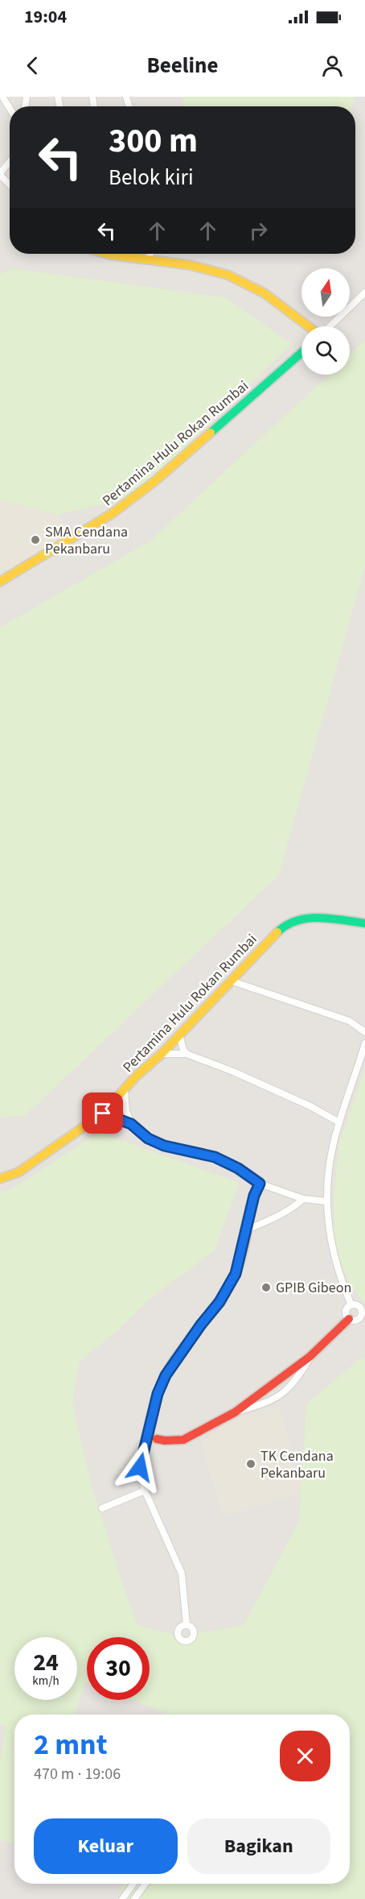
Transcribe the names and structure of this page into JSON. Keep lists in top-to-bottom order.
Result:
{
  "streets": {
    "street": ["Pertamina Hulu Rokan Rumbai"]
  },
  "places": ["SMA Cendana Pekanbaru", "GPIB Gibeon", "TK Cendana Pekanbaru"],
  "north": "top",
  "page": {
    "status": "19:04",
    "header": "Beeline",
    "turn": ["300 m", "Belok kiri"],
    "speed": "24 km/h",
    "limit": "30",
    "heading": ["2 mnt", "470 m · 19:06"],
    "buttons": ["Keluar", "Bagikan"]
  }
}
